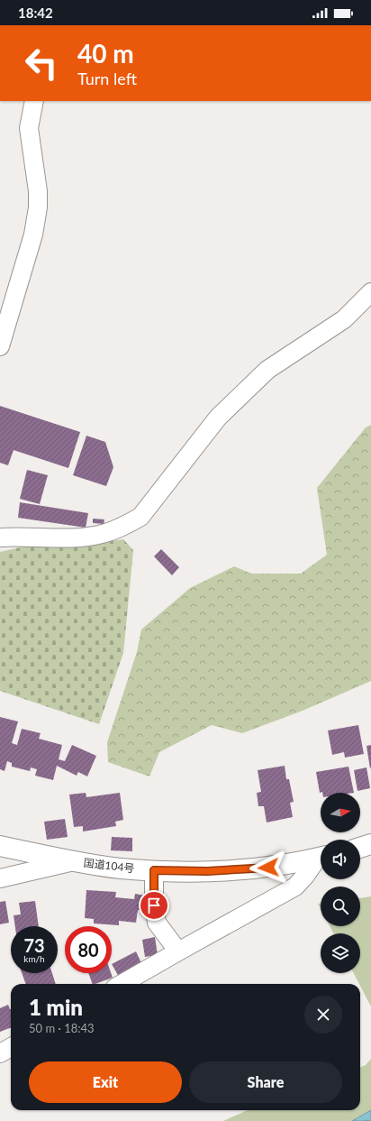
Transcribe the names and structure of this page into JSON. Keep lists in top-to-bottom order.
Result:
{
  "streets": {
    "highway": ["国道104号"]
  },
  "north": "right",
  "page": {
    "status": "18:42",
    "turn": ["40 m", "Turn left"],
    "speed": "73 km/h",
    "limit": "80",
    "heading": ["1 min", "50 m · 18:43"],
    "buttons": ["Exit", "Share"]
  }
}
